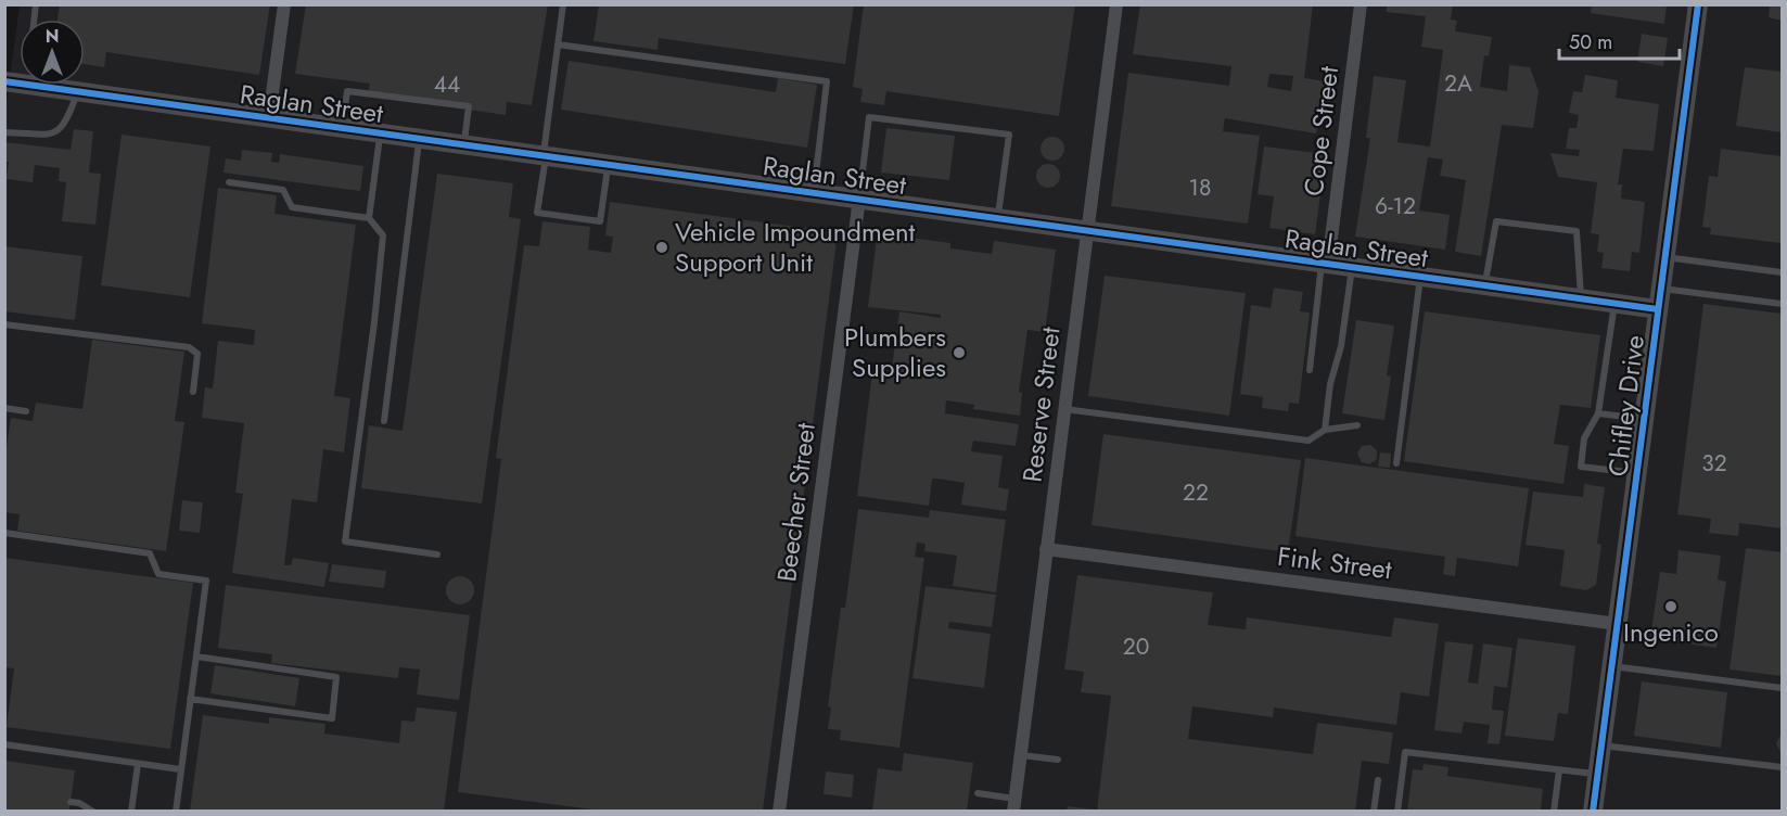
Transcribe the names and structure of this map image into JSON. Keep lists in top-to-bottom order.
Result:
{
  "streets": {
    "street": [
      "Raglan Street",
      "Cope Street",
      "Reserve Street",
      "Chifley Drive",
      "Beecher Street",
      "Fink Street"
    ]
  },
  "crossings": [
    ["Raglan Street", "Cope Street"],
    ["Raglan Street", "Reserve Street"],
    ["Raglan Street", "Chifley Drive"],
    ["Raglan Street", "Beecher Street"],
    ["Reserve Street", "Fink Street"],
    ["Chifley Drive", "Fink Street"]
  ],
  "places": ["Vehicle Impoundment Support Unit", "Plumbers Supplies", "Ingenico"],
  "house_numbers": [
    "2A",
    "44",
    "18",
    "6-12",
    "32",
    "22",
    "20"
  ],
  "scale_bar": "50 m",
  "north": "top"
}
